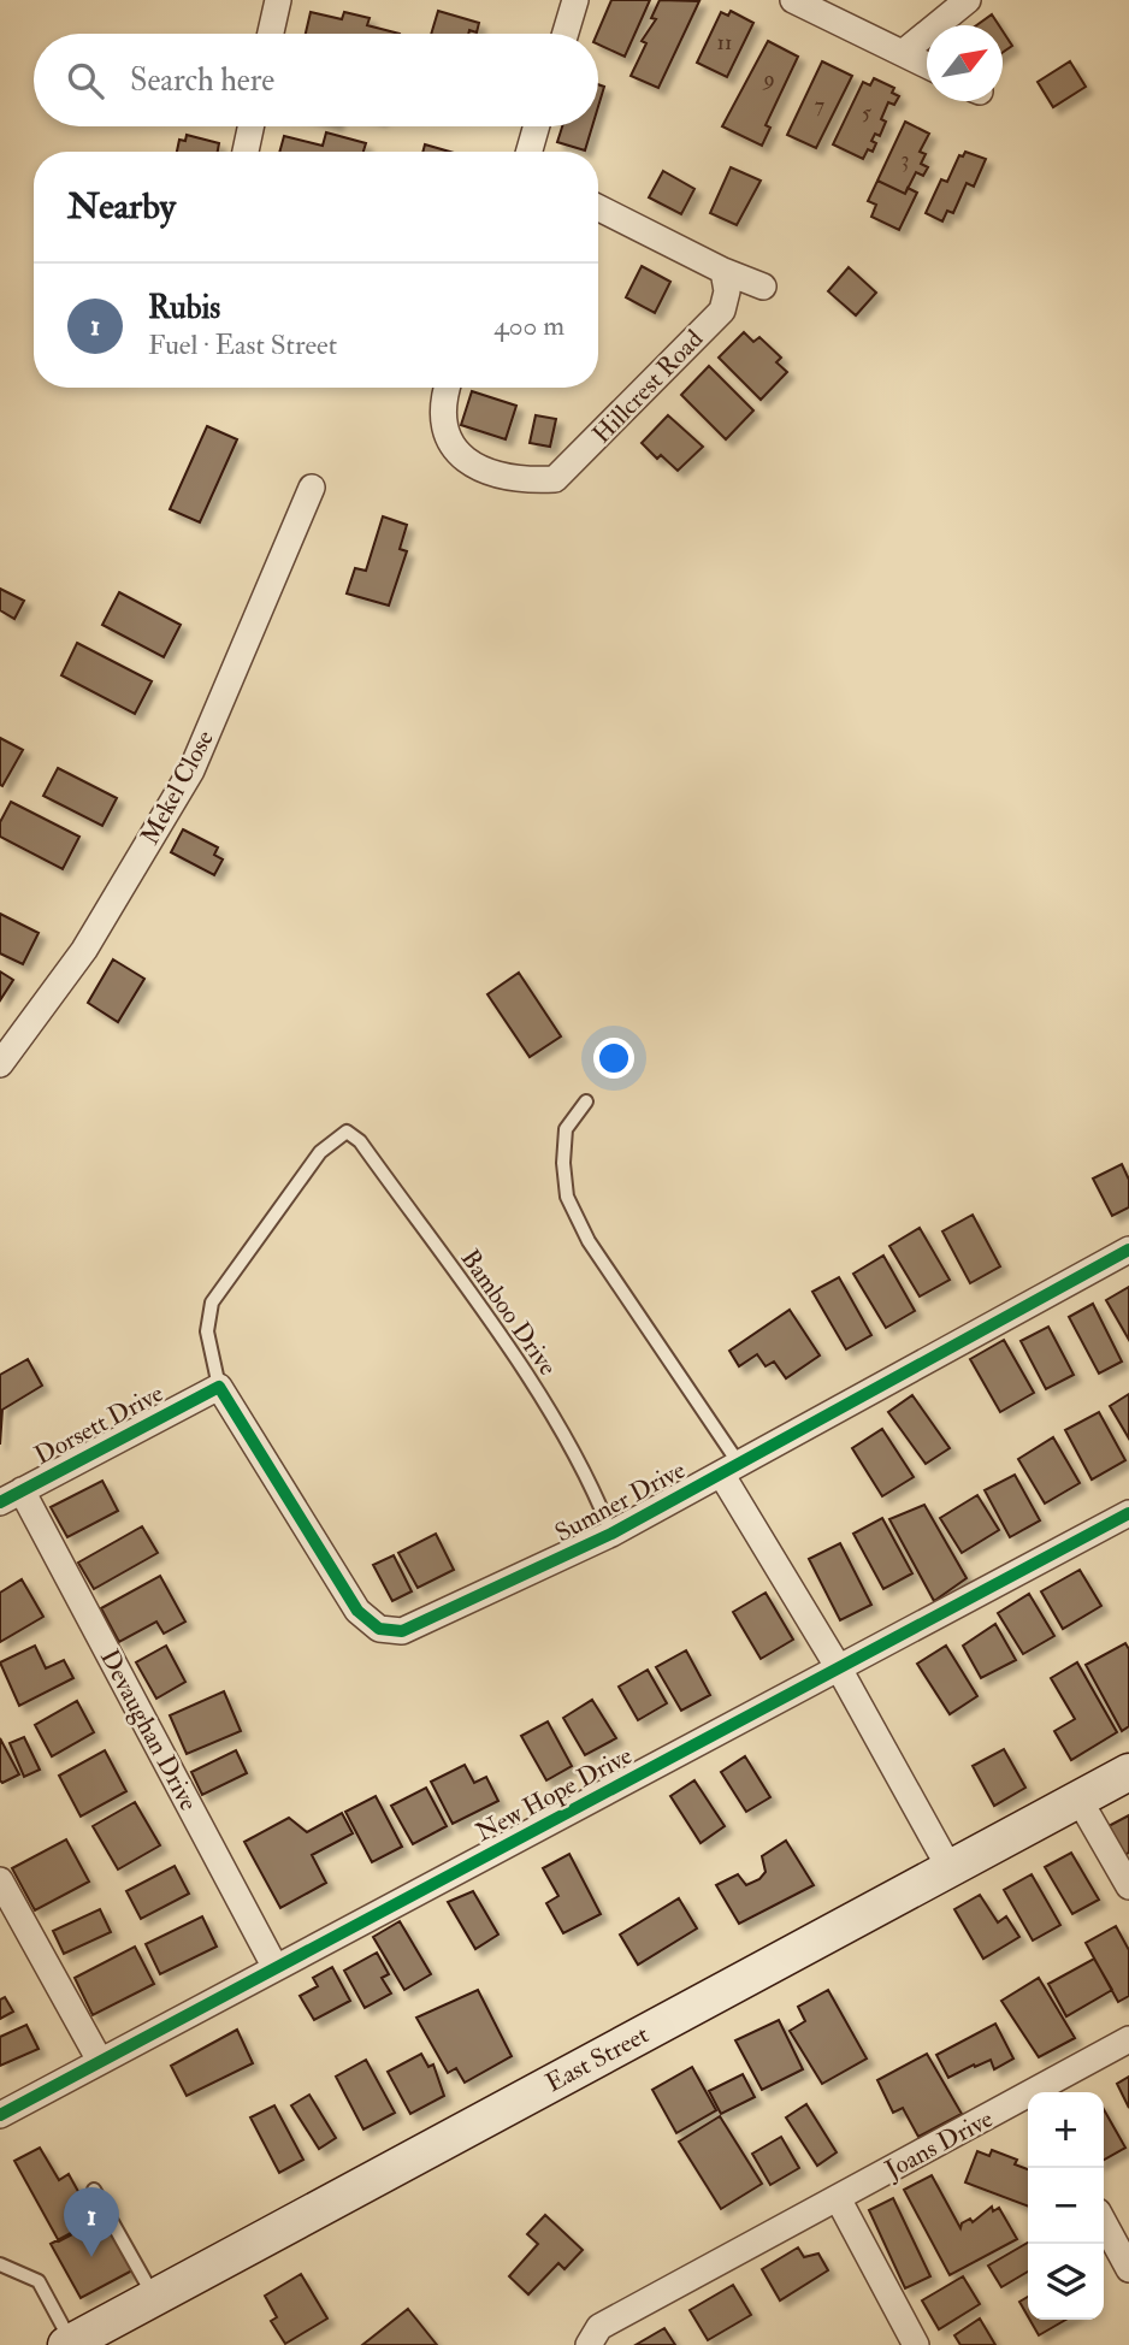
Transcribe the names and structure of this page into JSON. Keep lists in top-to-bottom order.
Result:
{
  "streets": {
    "main road": ["East Street"],
    "street": [
      "Hillcrest Road",
      "Mekel Close",
      "Dorsett Drive",
      "Sumner Drive",
      "Devaughan Drive",
      "New Hope Drive",
      "Joans Drive"
    ],
    "lane": ["Bamboo Drive"]
  },
  "crossings": [
    ["Bamboo Drive", "Sumner Drive"],
    ["Dorsett Drive", "Sumner Drive"],
    ["Dorsett Drive", "Devaughan Drive"],
    ["Devaughan Drive", "New Hope Drive"]
  ],
  "house_numbers": [
    "11",
    "9",
    "7",
    "5",
    "3"
  ],
  "north": "top right",
  "page": {
    "search": "Search here",
    "heading": "Nearby",
    "list": [
      {
        "mark": "1",
        "name": "Rubis",
        "note": "Fuel · East Street",
        "value": "400 m"
      }
    ],
    "map_buttons": ["+", "−"],
    "pins": "1"
  }
}
